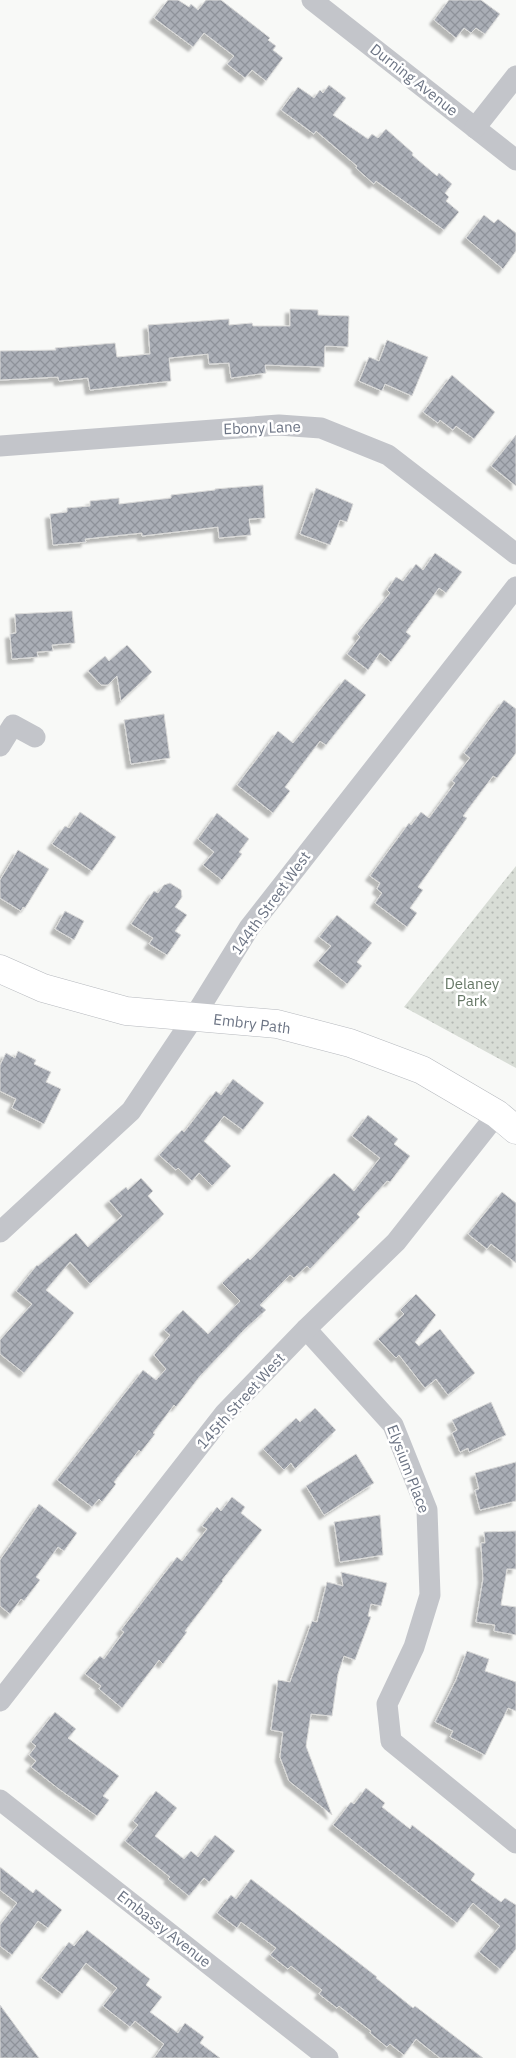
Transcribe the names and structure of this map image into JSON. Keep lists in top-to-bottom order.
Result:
{
  "streets": {
    "street": [
      "Durning Avenue",
      "Ebony Lane",
      "144th Street West",
      "Embry Path",
      "145th Street West",
      "Elysium Place",
      "Embassy Avenue"
    ]
  },
  "crossings": [
    ["144th Street West", "Embry Path"],
    ["Embry Path", "145th Street West"],
    ["145th Street West", "Elysium Place"]
  ],
  "parks": ["Delaney Park"]
}
